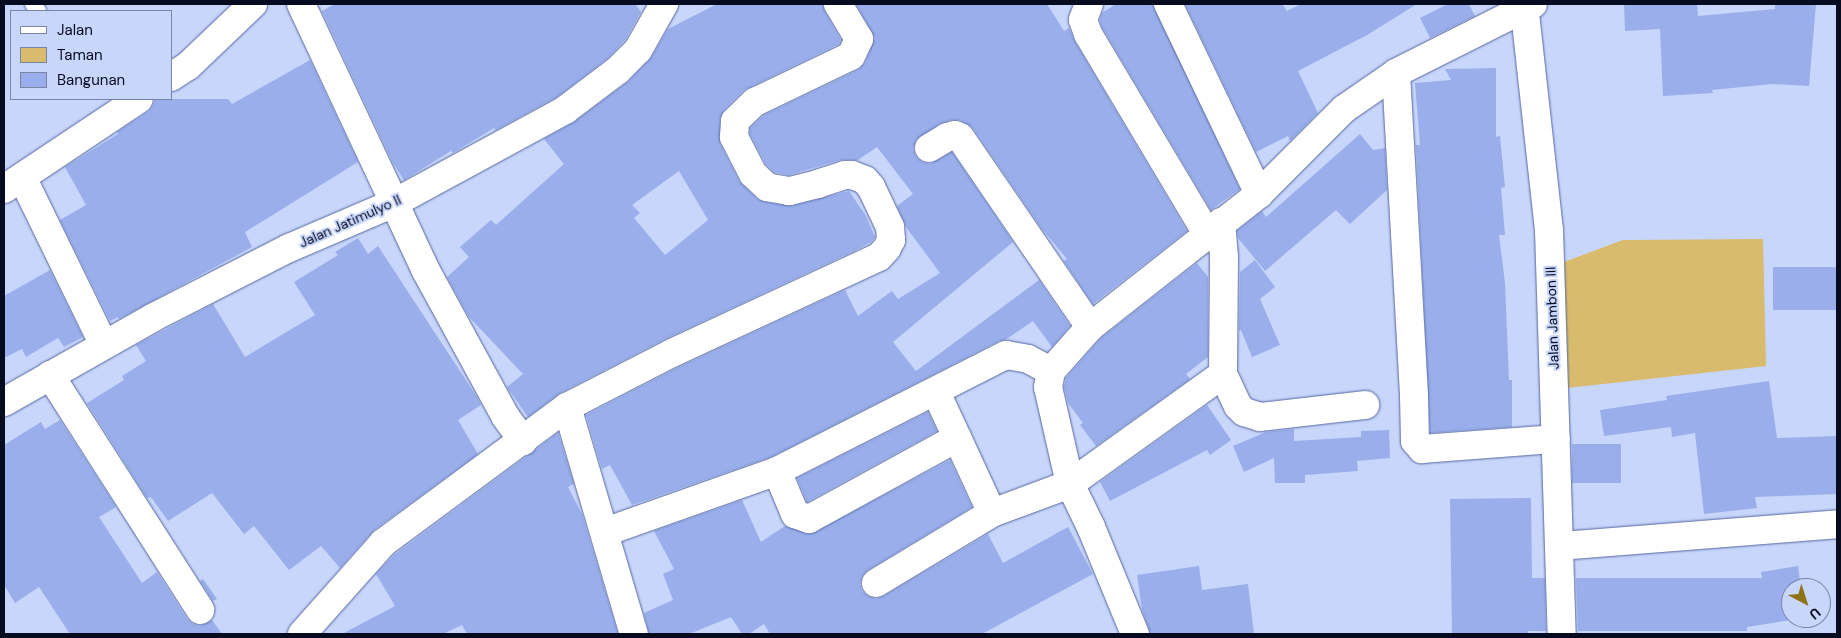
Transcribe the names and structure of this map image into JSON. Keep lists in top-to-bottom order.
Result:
{
  "streets": {
    "street": ["Jalan Jatimulyo II", "Jalan Jambon III"]
  },
  "legend": ["Jalan", "Taman", "Bangunan"],
  "north": "bottom right"
}
